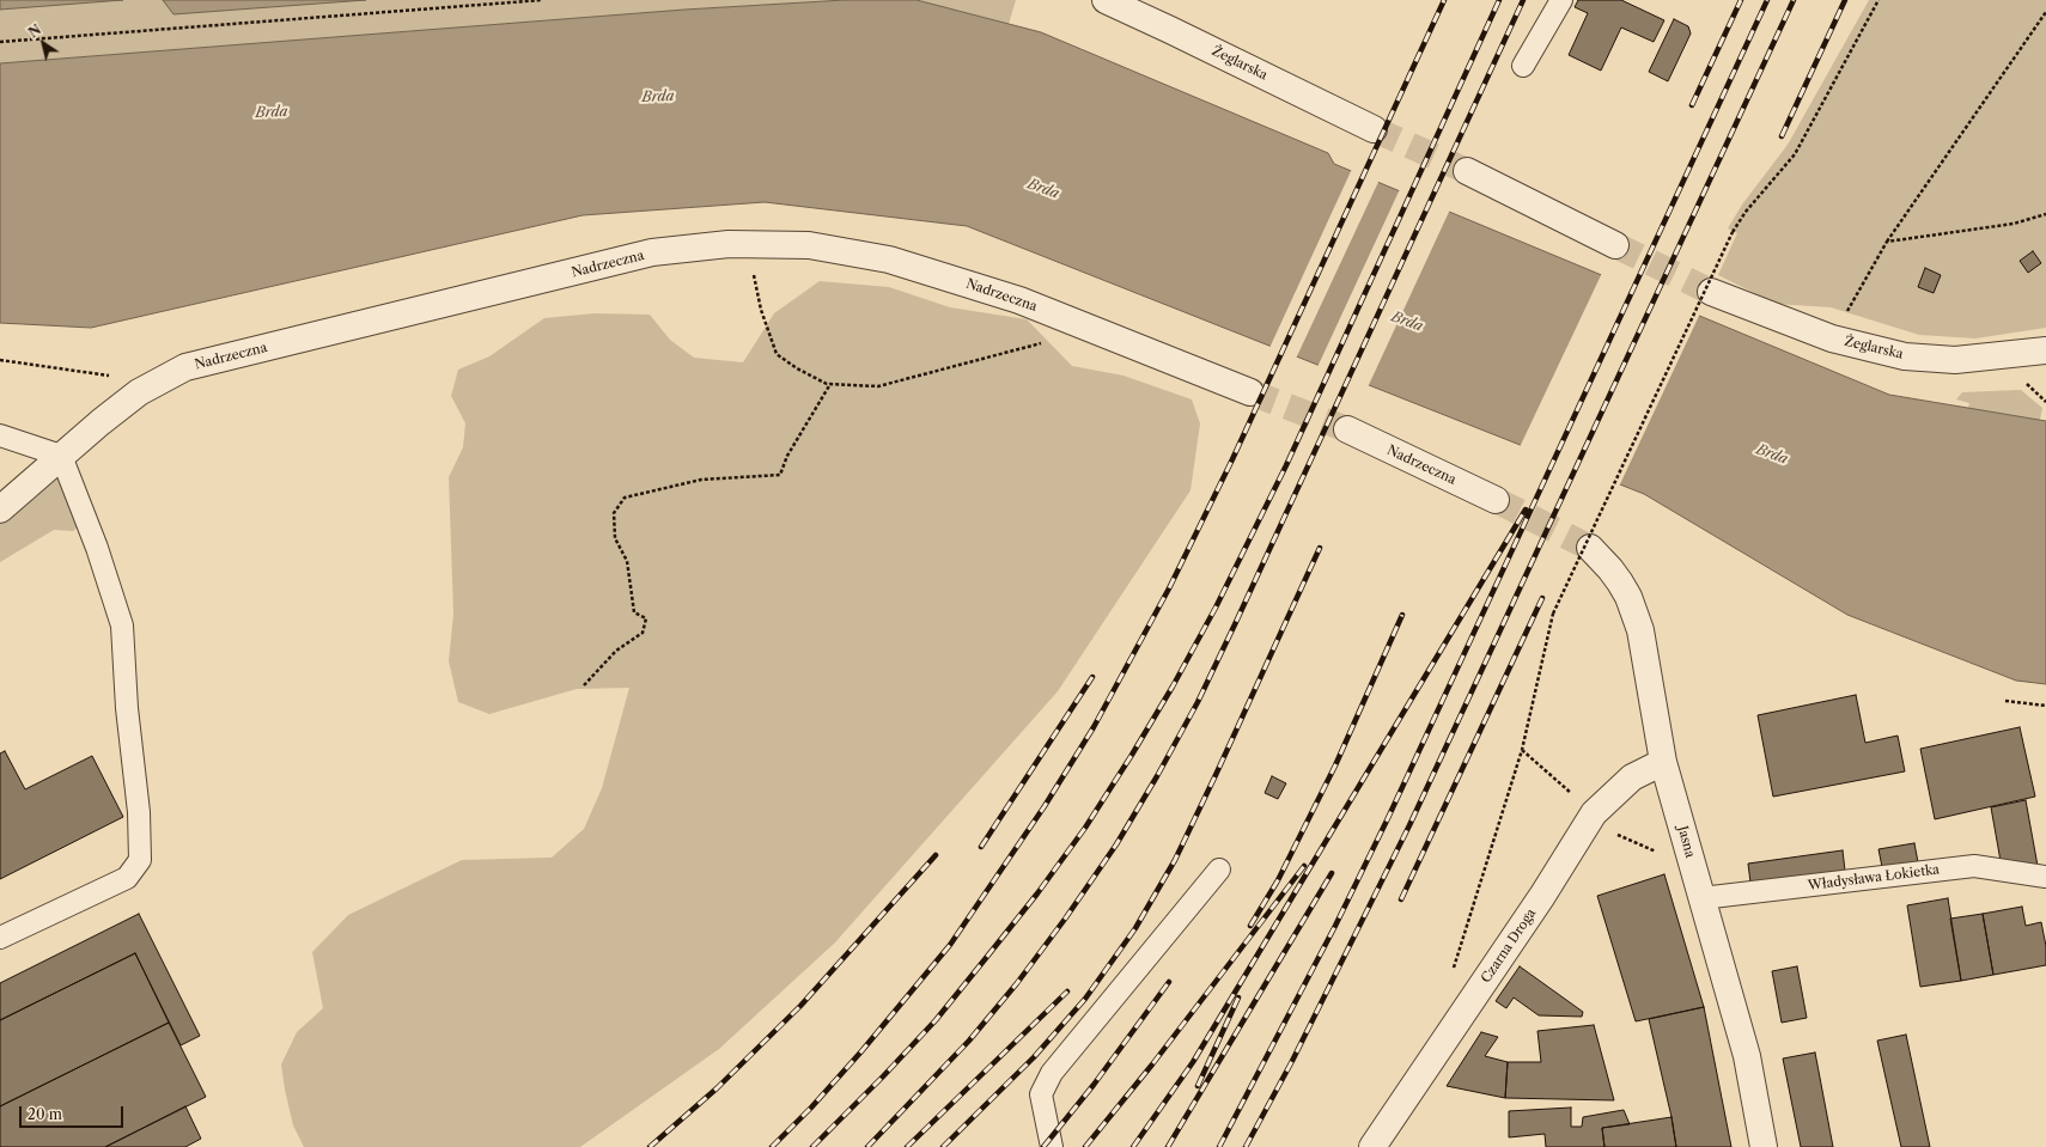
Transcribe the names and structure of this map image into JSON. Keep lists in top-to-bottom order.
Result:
{
  "streets": {
    "street": [
      "Żeglarska",
      "Nadrzeczna",
      "Jasna",
      "Czarna Droga"
    ],
    "lane": ["Władysława Łokietka"]
  },
  "crossings": [
    ["Jasna", "Władysława Łokietka"],
    ["Jasna", "Czarna Droga"]
  ],
  "water": ["Brda"],
  "scale_bar": "20 m",
  "north": "top left"
}
